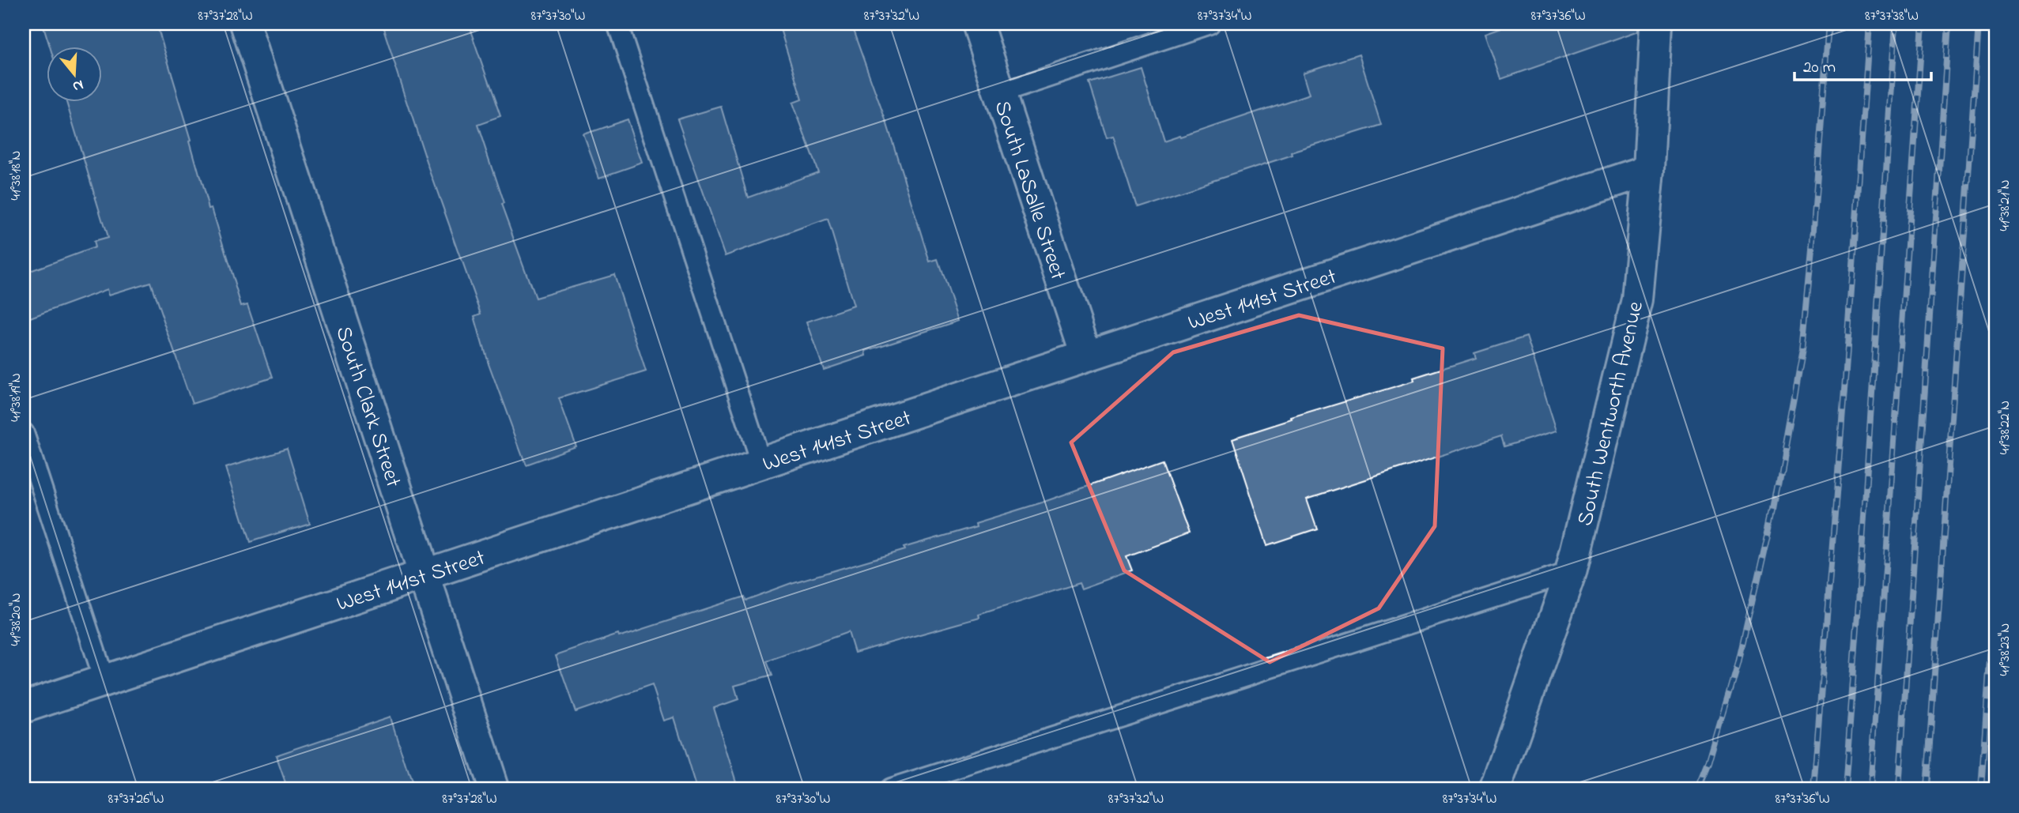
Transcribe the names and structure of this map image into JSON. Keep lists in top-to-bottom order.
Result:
{
  "streets": {
    "street": [
      "South LaSalle Street",
      "West 141st Street",
      "South Clark Street",
      "South Wentworth Avenue"
    ]
  },
  "crossings": [
    ["South LaSalle Street", "West 141st Street"],
    ["West 141st Street", "South Clark Street"],
    ["West 141st Street", "South Wentworth Avenue"]
  ],
  "scale_bar": "20 m",
  "north": "bottom",
  "coordinates": [
    "87°37'28\"W",
    "87°37'30\"W",
    "87°37'32\"W",
    "87°37'34\"W",
    "87°37'36\"W",
    "87°37'38\"W",
    "41°38'18\"N",
    "41°38'21\"N",
    "41°38'19\"N",
    "41°38'22\"N",
    "41°38'20\"N",
    "41°38'23\"N",
    "87°37'26\"W"
  ]
}
